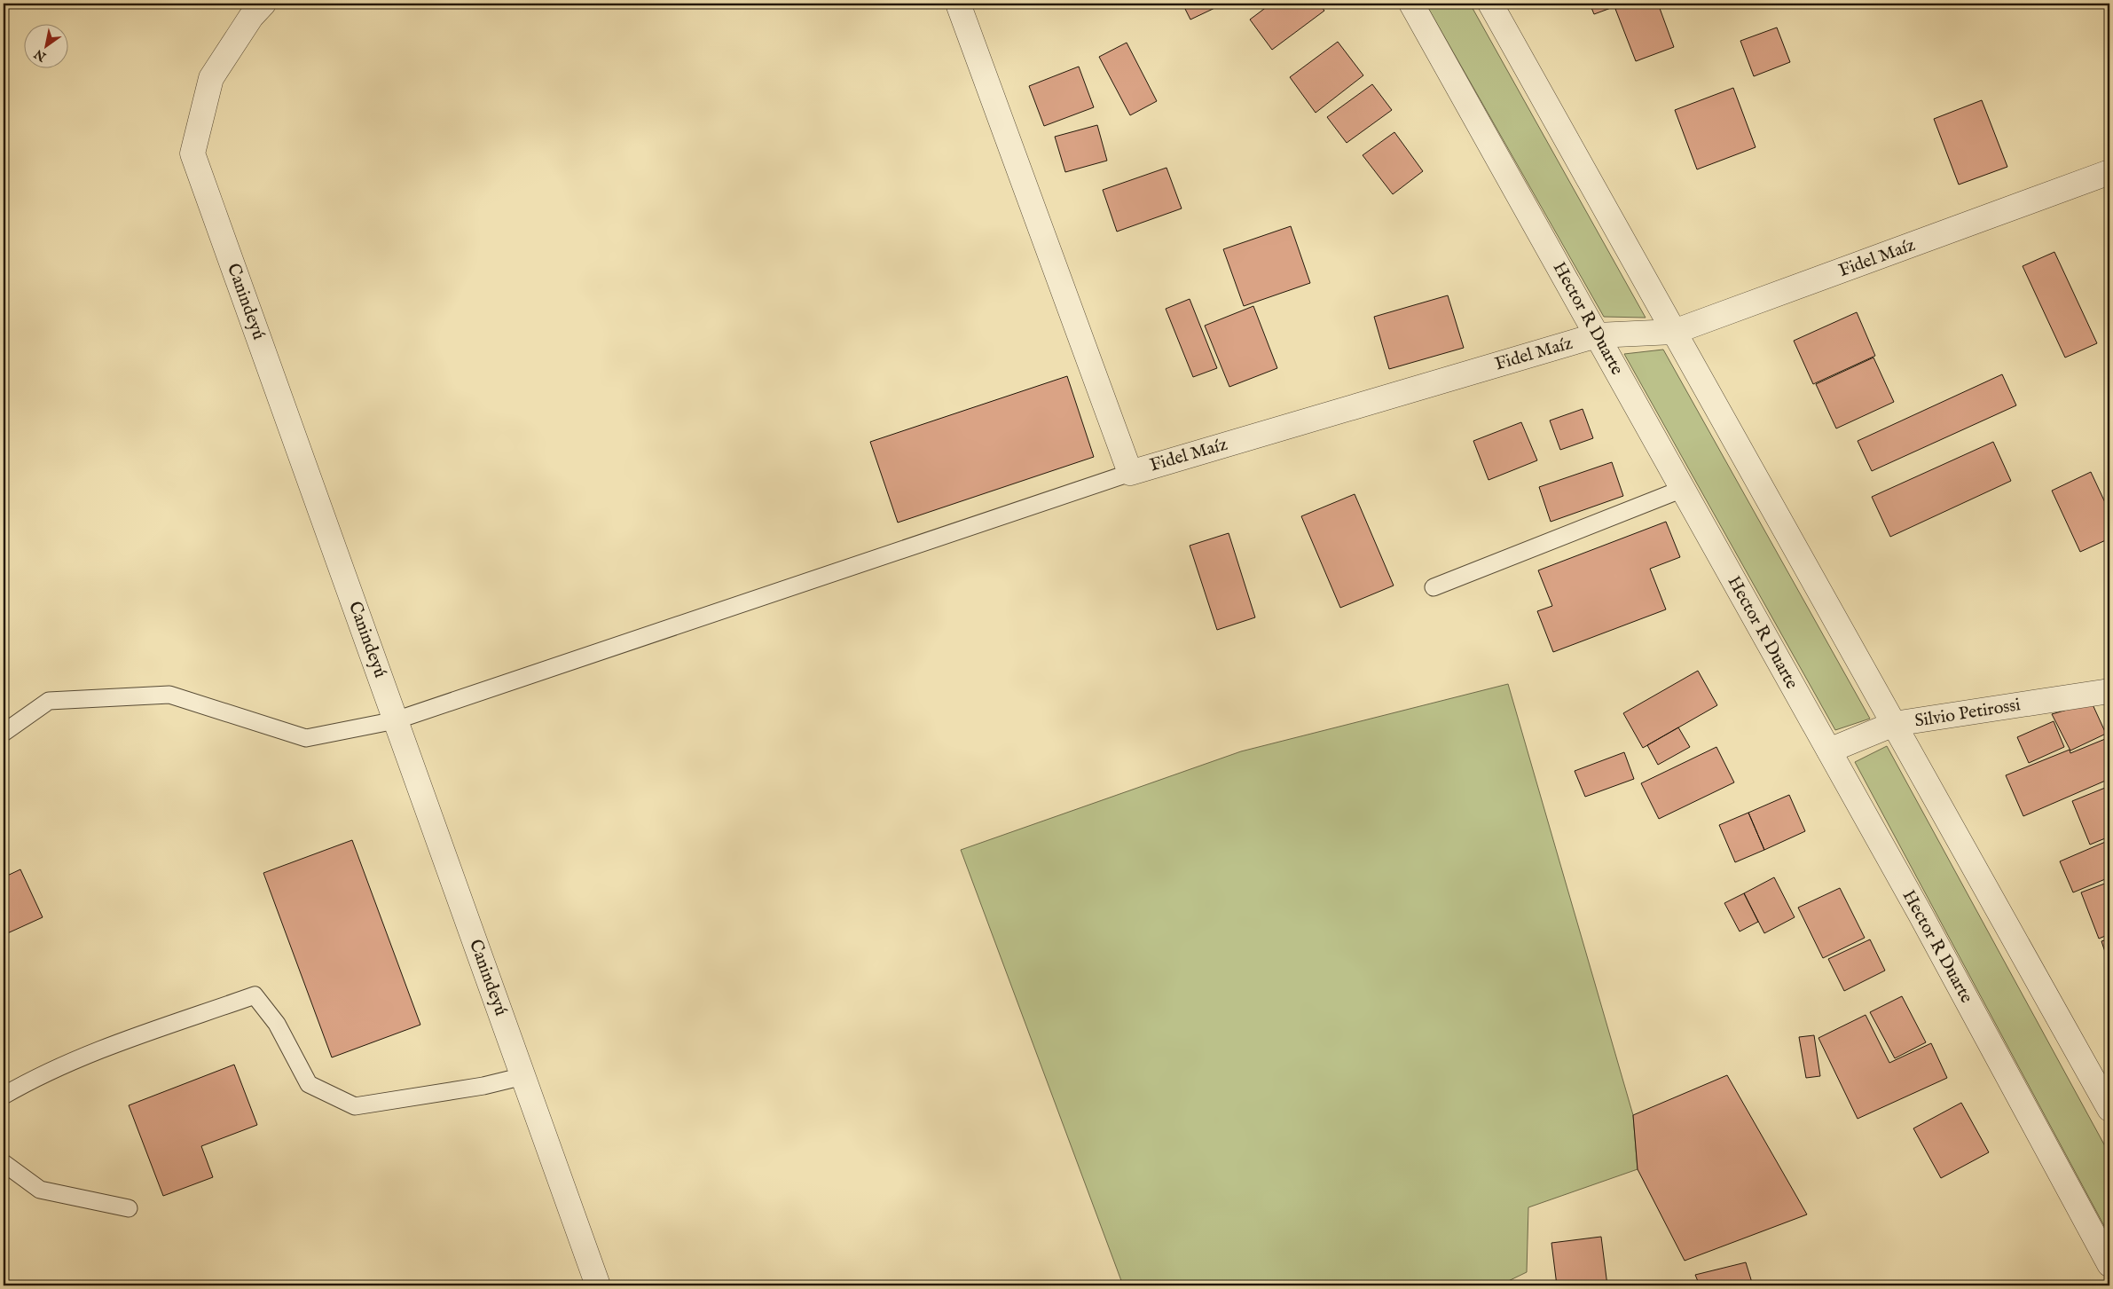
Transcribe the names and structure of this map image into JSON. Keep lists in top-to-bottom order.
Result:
{
  "streets": {
    "street": [
      "Fidel Maíz",
      "Canindeyú",
      "Hector R Duarte",
      "Silvio Petirossi"
    ]
  },
  "crossings": [
    ["Fidel Maíz", "Hector R Duarte"],
    ["Hector R Duarte", "Silvio Petirossi"]
  ],
  "north": "bottom left"
}
